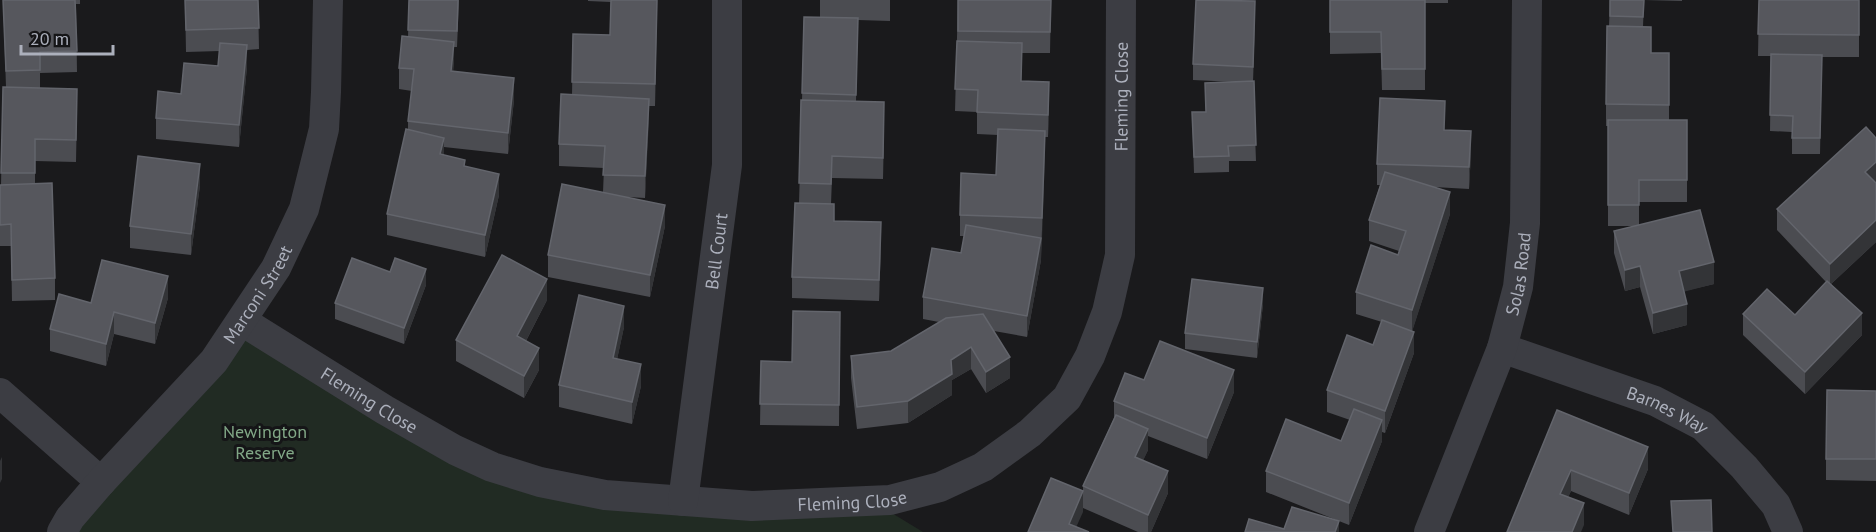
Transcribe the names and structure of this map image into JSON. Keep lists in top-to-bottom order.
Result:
{
  "streets": {
    "street": [
      "Fleming Close",
      "Bell Court",
      "Solas Road",
      "Marconi Street",
      "Barnes Way"
    ]
  },
  "crossings": [
    ["Fleming Close", "Bell Court"],
    ["Fleming Close", "Marconi Street"],
    ["Solas Road", "Barnes Way"]
  ],
  "parks": ["Newington Reserve"],
  "scale_bar": "20 m"
}
